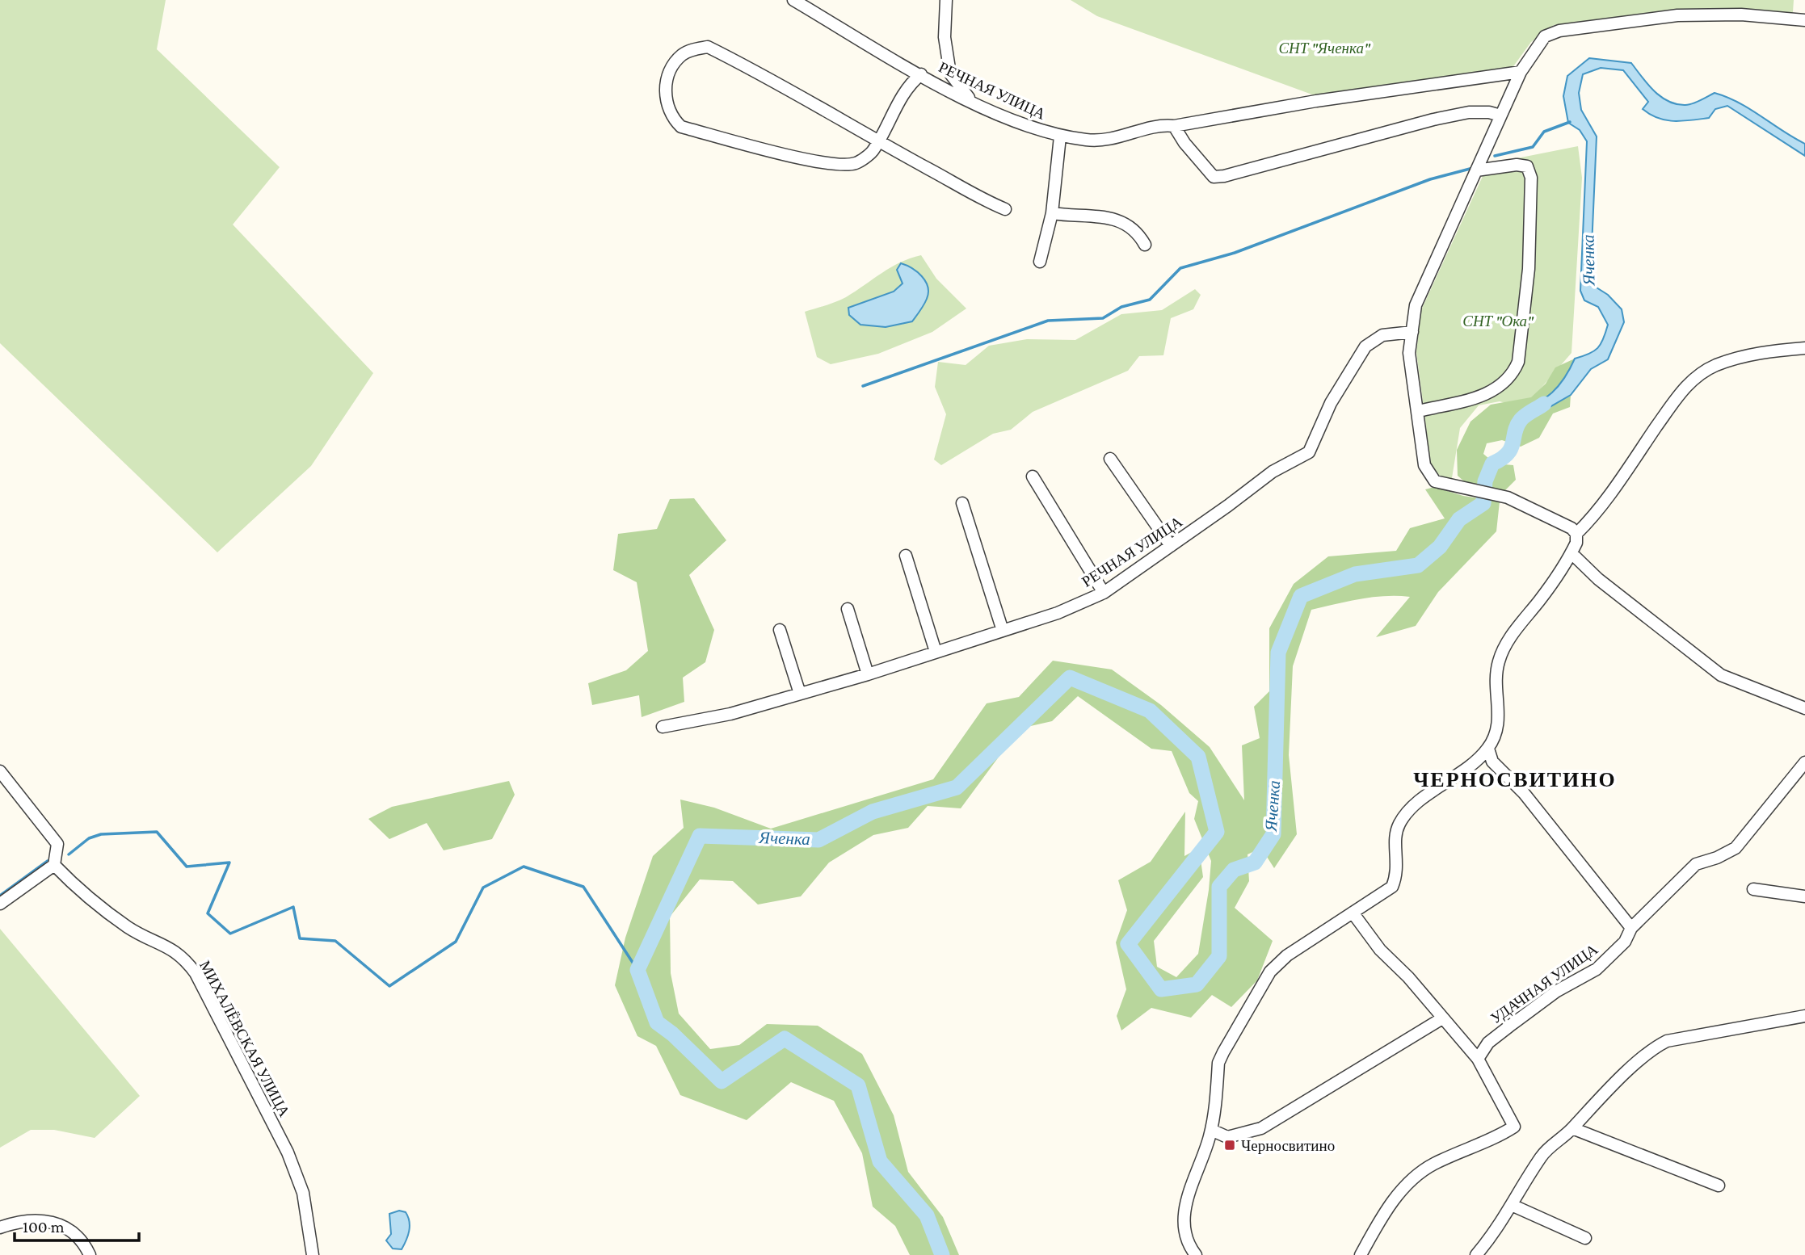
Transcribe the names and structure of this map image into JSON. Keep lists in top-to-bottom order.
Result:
{
  "streets": {
    "street": ["РЕЧНАЯ УЛИЦА", "УДАЧНАЯ УЛИЦА", "МИХАЛЁВСКАЯ УЛИЦА"]
  },
  "districts": ["ЧЕРНОСВИТИНО"],
  "water": ["Яченка"],
  "parks": ["СНТ \"Яченка\"", "СНТ \"Ока\""],
  "places": {
    "transit": ["Черносвитино"]
  },
  "scale_bar": "100 m"
}
